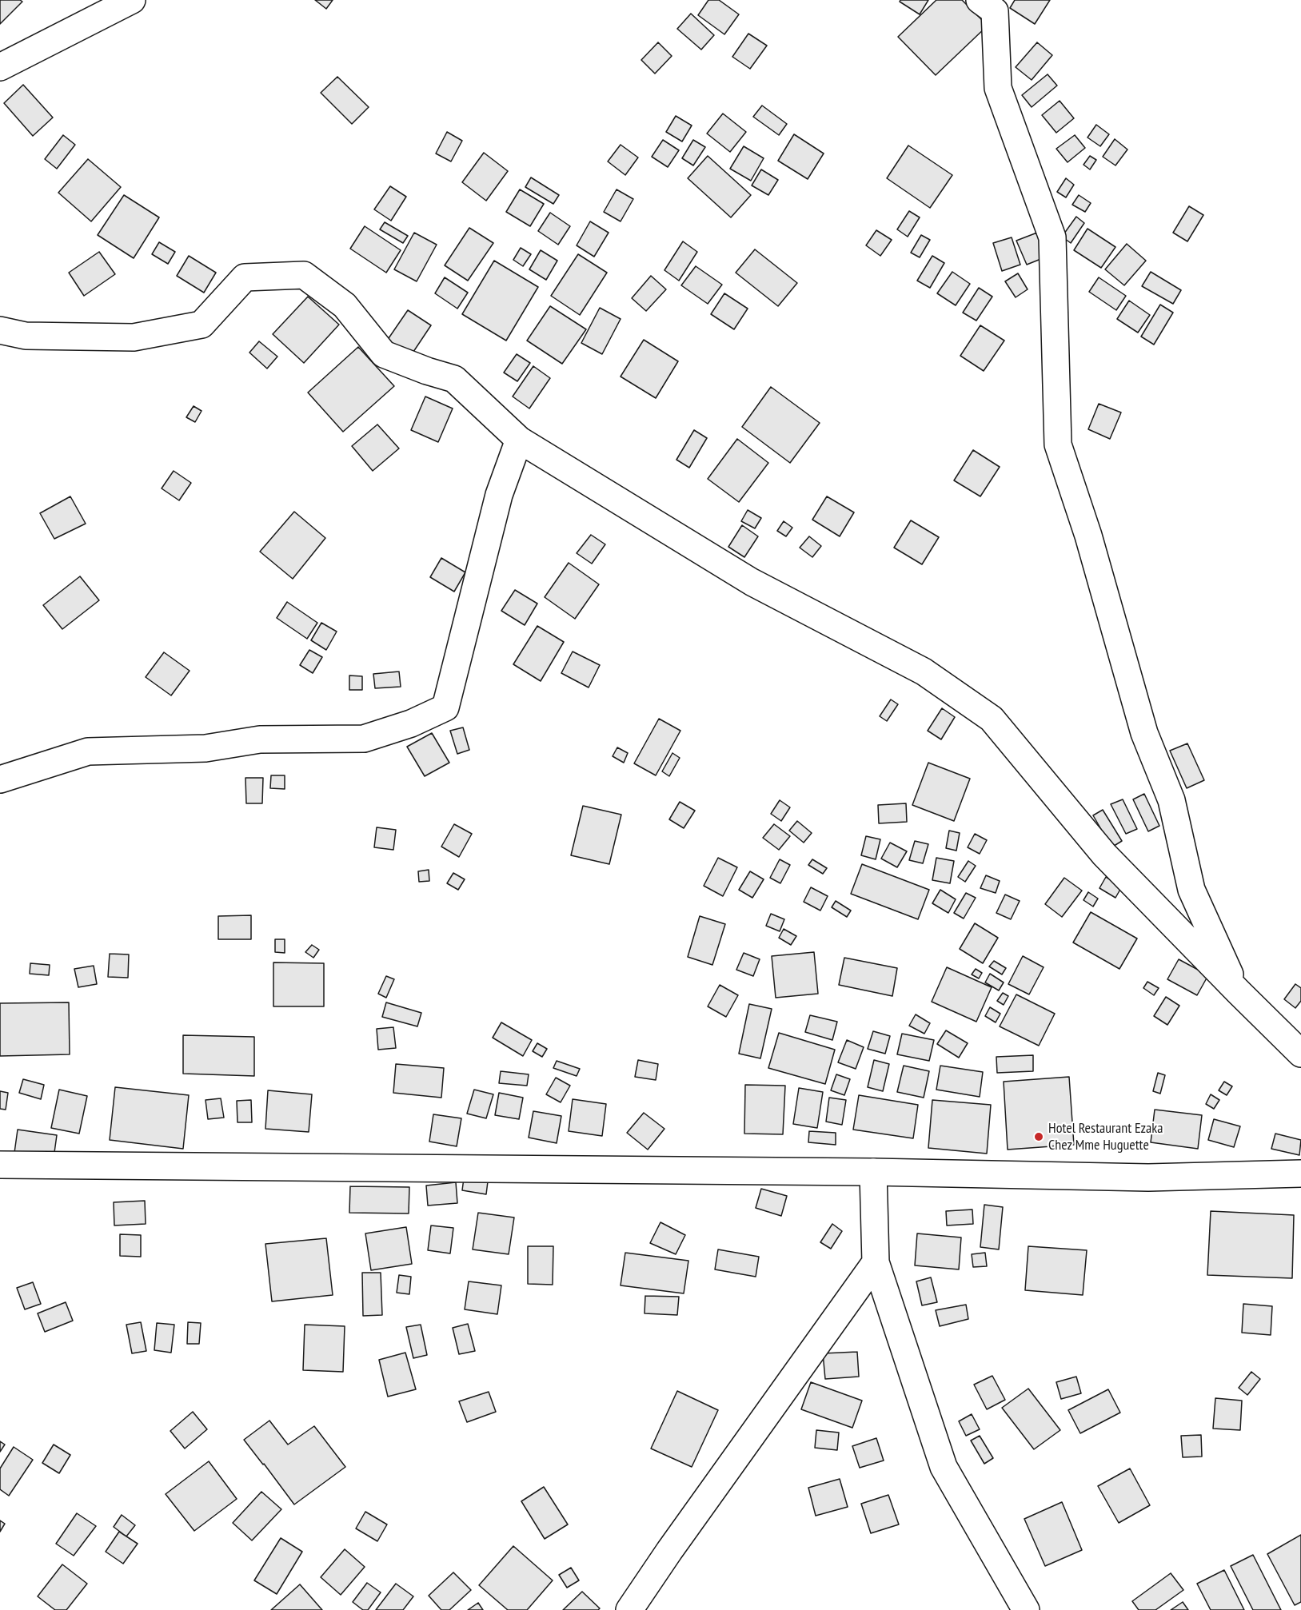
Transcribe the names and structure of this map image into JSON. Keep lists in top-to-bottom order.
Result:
{
  "places": ["Hotel Restaurant Ezaka Chez Mme Huguette"]
}
